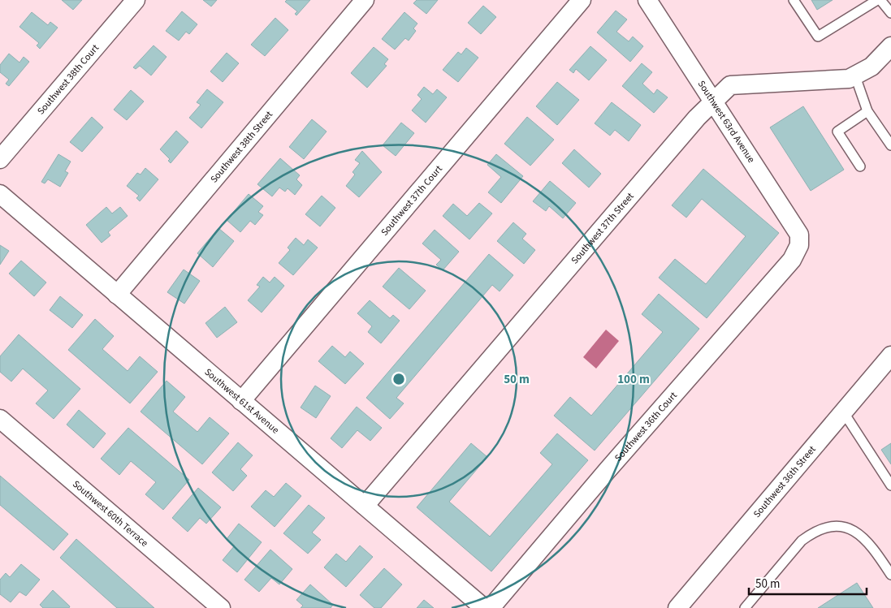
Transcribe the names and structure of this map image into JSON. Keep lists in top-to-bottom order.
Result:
{
  "streets": {
    "street": [
      "Southwest 38th Court",
      "Southwest 63rd Avenue",
      "Southwest 38th Street",
      "Southwest 37th Court",
      "Southwest 37th Street",
      "Southwest 61st Avenue",
      "Southwest 36th Court",
      "Southwest 36th Street",
      "Southwest 60th Terrace"
    ]
  },
  "crossings": [
    ["Southwest 63rd Avenue", "Southwest 37th Street"],
    ["Southwest 63rd Avenue", "Southwest 36th Court"],
    ["Southwest 38th Street", "Southwest 61st Avenue"],
    ["Southwest 37th Court", "Southwest 61st Avenue"],
    ["Southwest 37th Street", "Southwest 61st Avenue"]
  ],
  "scale_bar": "50 m",
  "rings": ["50 m", "100 m"]
}
